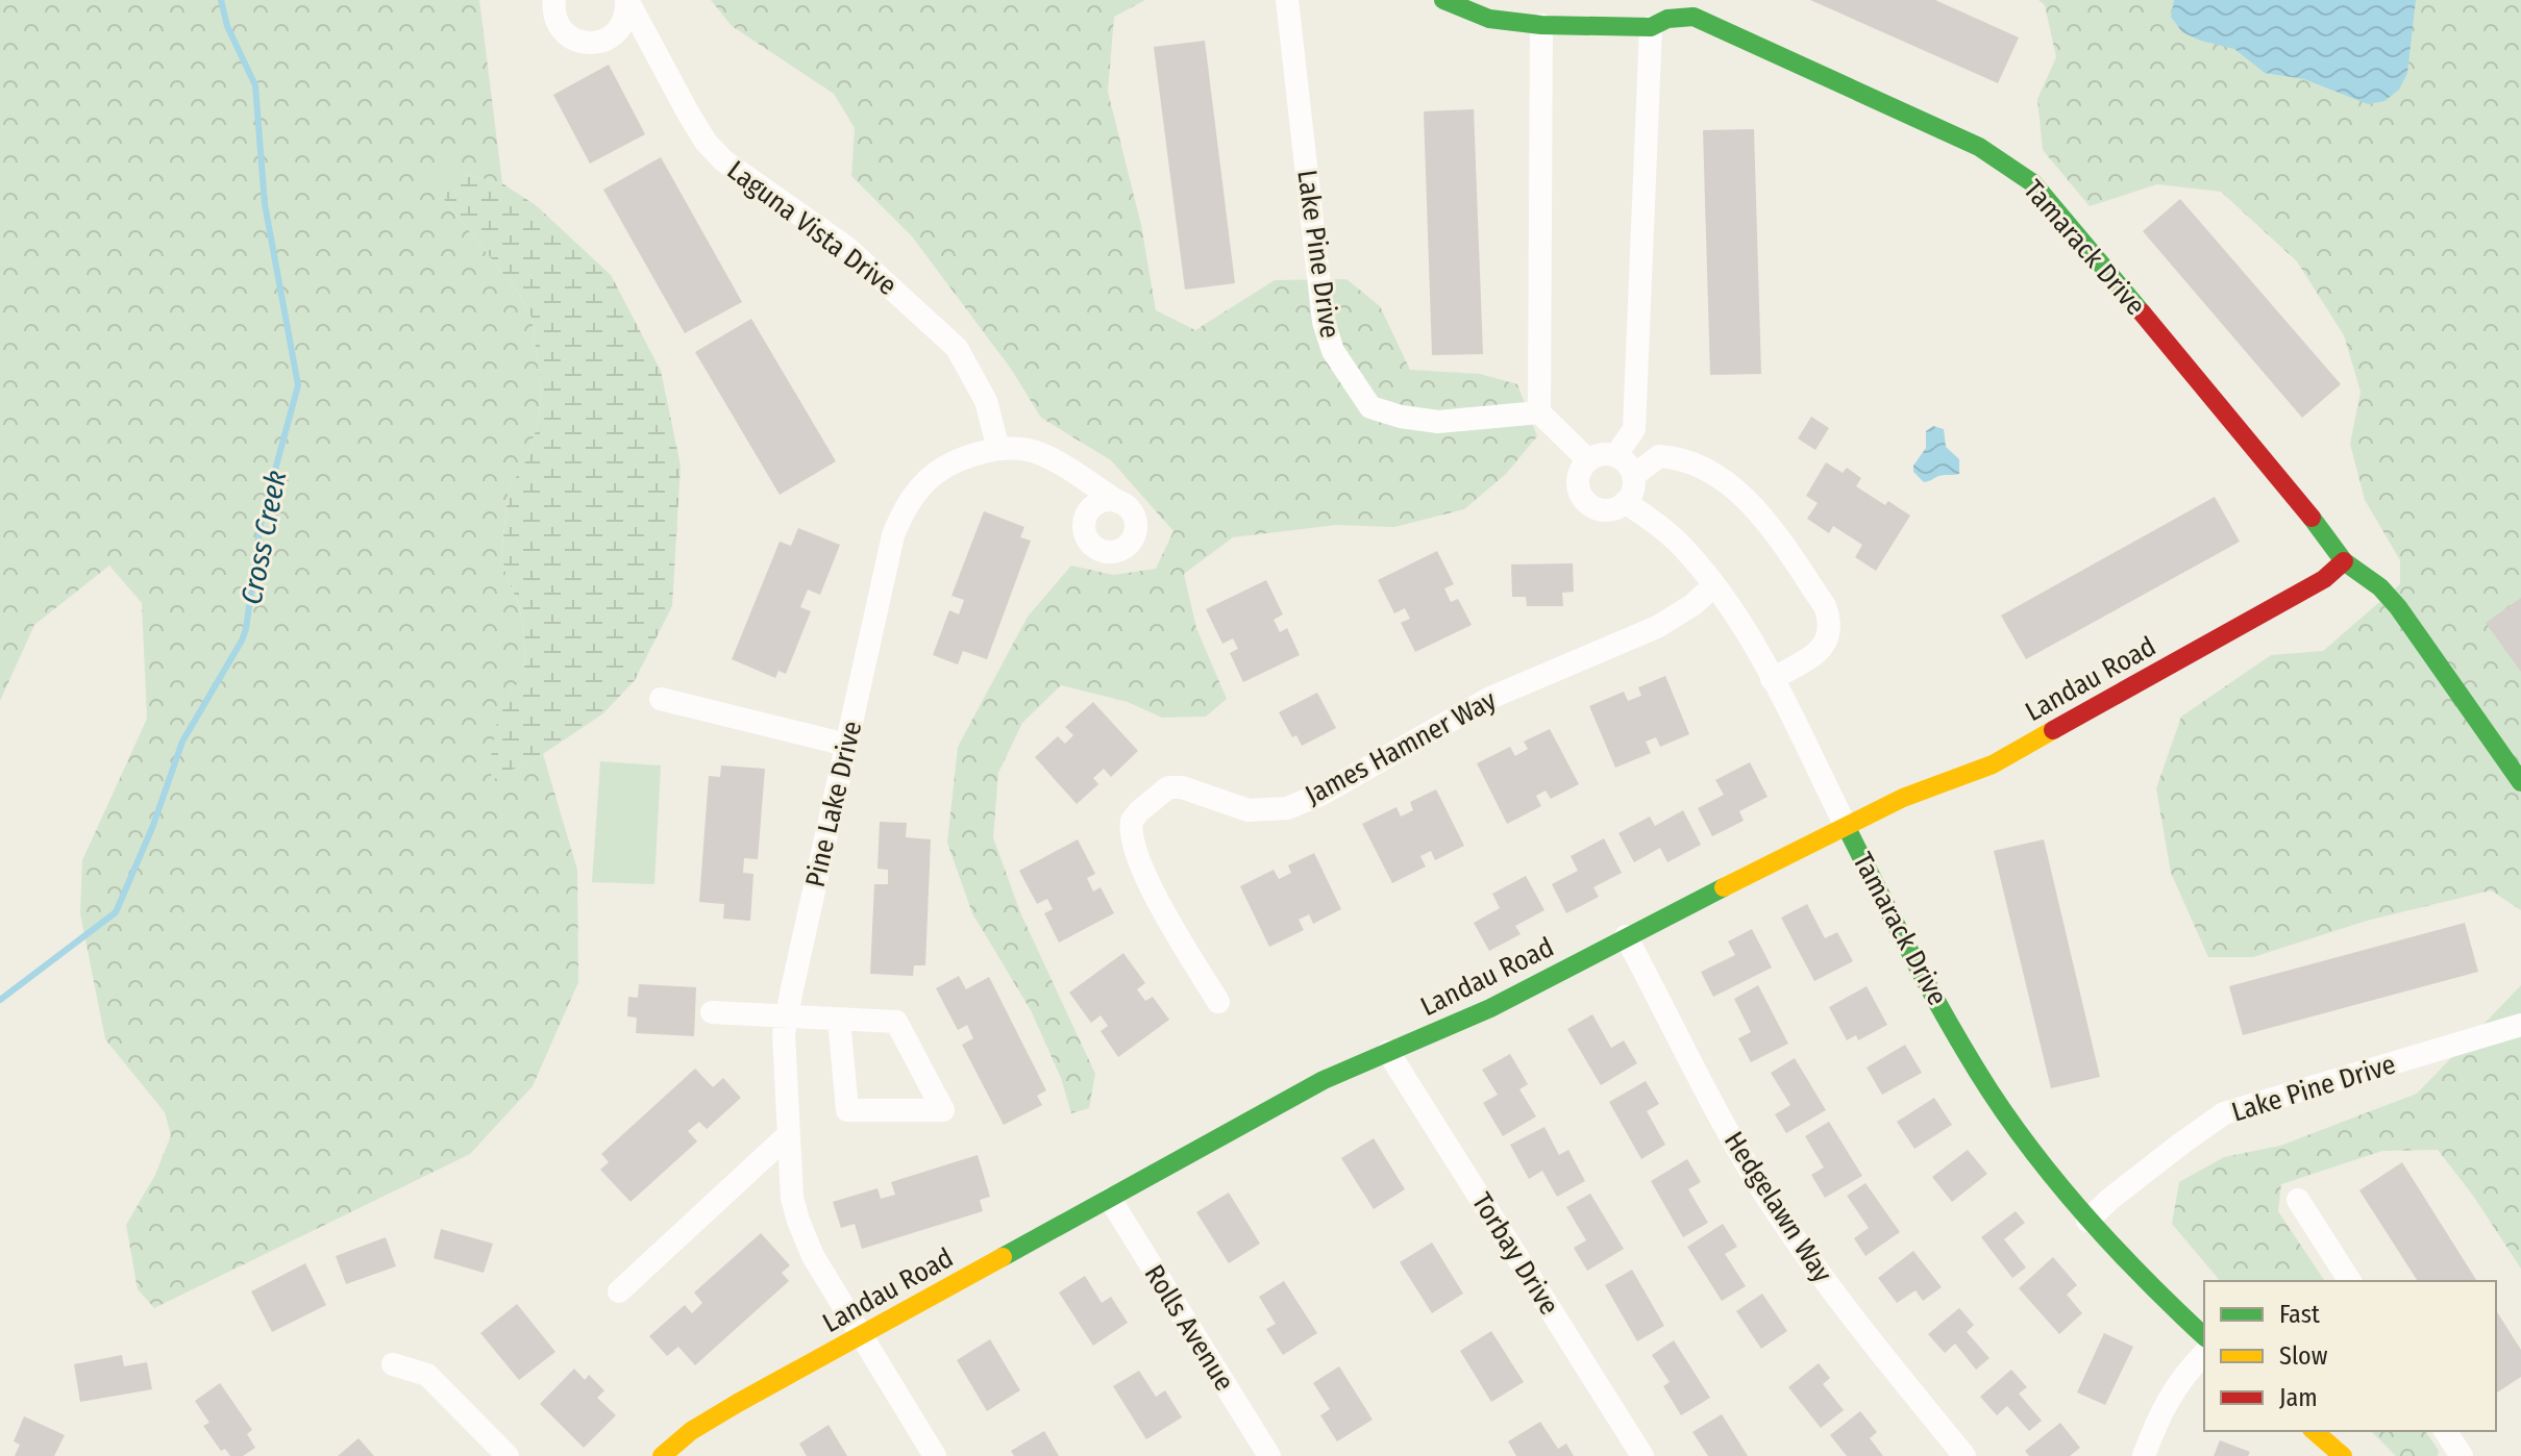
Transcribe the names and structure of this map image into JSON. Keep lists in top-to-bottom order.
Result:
{
  "streets": {
    "street": [
      "Laguna Vista Drive",
      "Tamarack Drive",
      "Lake Pine Drive",
      "Landau Road",
      "James Hamner Way",
      "Pine Lake Drive",
      "Hedgelawn Way",
      "Torbay Drive",
      "Rolls Avenue"
    ]
  },
  "crossings": [
    ["Laguna Vista Drive", "Pine Lake Drive"],
    ["Tamarack Drive", "Lake Pine Drive"],
    ["Tamarack Drive", "Landau Road"],
    ["Tamarack Drive", "James Hamner Way"],
    ["Landau Road", "Pine Lake Drive"],
    ["Landau Road", "Hedgelawn Way"],
    ["Landau Road", "Torbay Drive"],
    ["Landau Road", "Rolls Avenue"]
  ],
  "water": ["Cross Creek"],
  "legend": ["Fast", "Slow", "Jam"]
}
